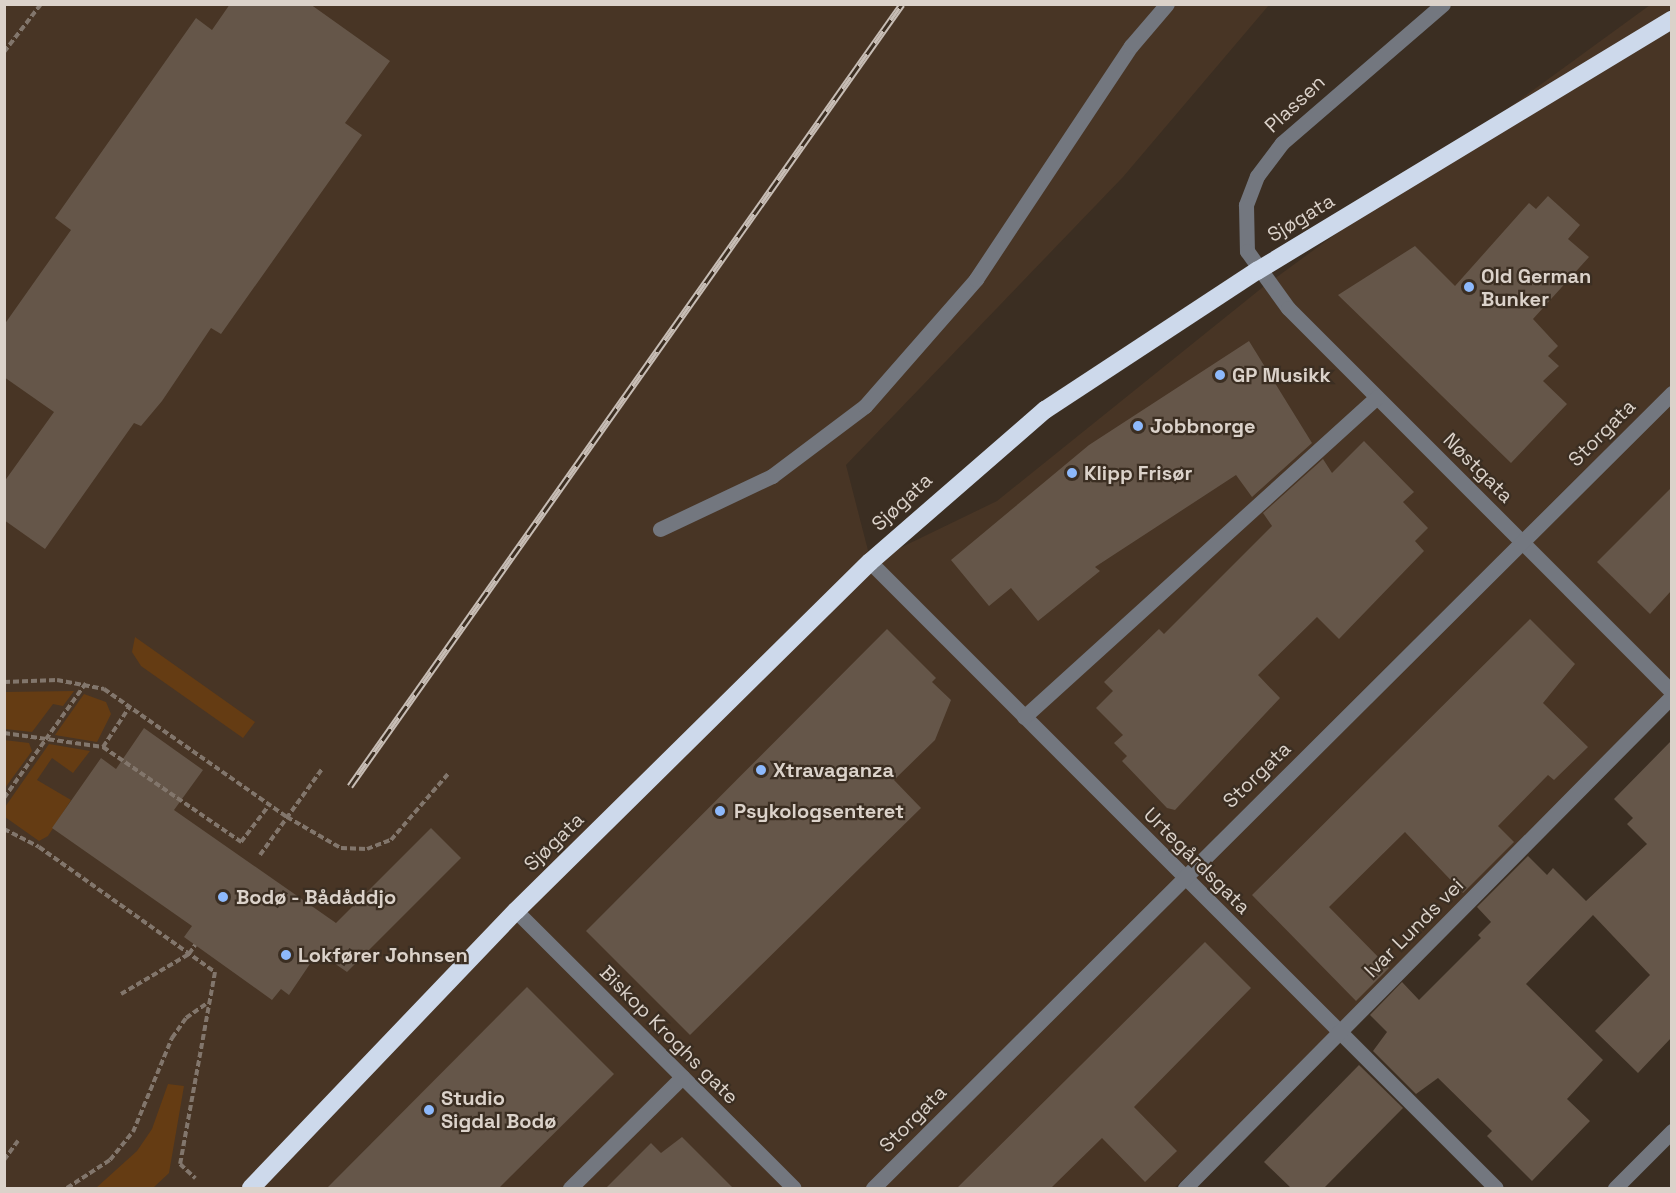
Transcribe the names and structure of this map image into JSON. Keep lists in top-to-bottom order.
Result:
{
  "streets": {
    "highway": ["Sjøgata"],
    "street": [
      "Plassen",
      "Storgata",
      "Nøstgata",
      "Urtegårdsgata",
      "Ivar Lunds vei",
      "Biskop Kroghs gate"
    ]
  },
  "crossings": [
    ["Plassen", "Sjøgata"],
    ["Plassen", "Nøstgata"],
    ["Sjøgata", "Nøstgata"],
    ["Sjøgata", "Urtegårdsgata"],
    ["Sjøgata", "Biskop Kroghs gate"],
    ["Storgata", "Nøstgata"],
    ["Storgata", "Urtegårdsgata"],
    ["Nøstgata", "Ivar Lunds vei"],
    ["Urtegårdsgata", "Ivar Lunds vei"]
  ],
  "places": [
    "Old German Bunker",
    "GP Musikk",
    "Jobbnorge",
    "Klipp Frisør",
    "Xtravaganza",
    "Psykologsenteret",
    "Bodø - Bådåddjo",
    "Lokfører Johnsen",
    "Studio Sigdal Bodø"
  ]
}
